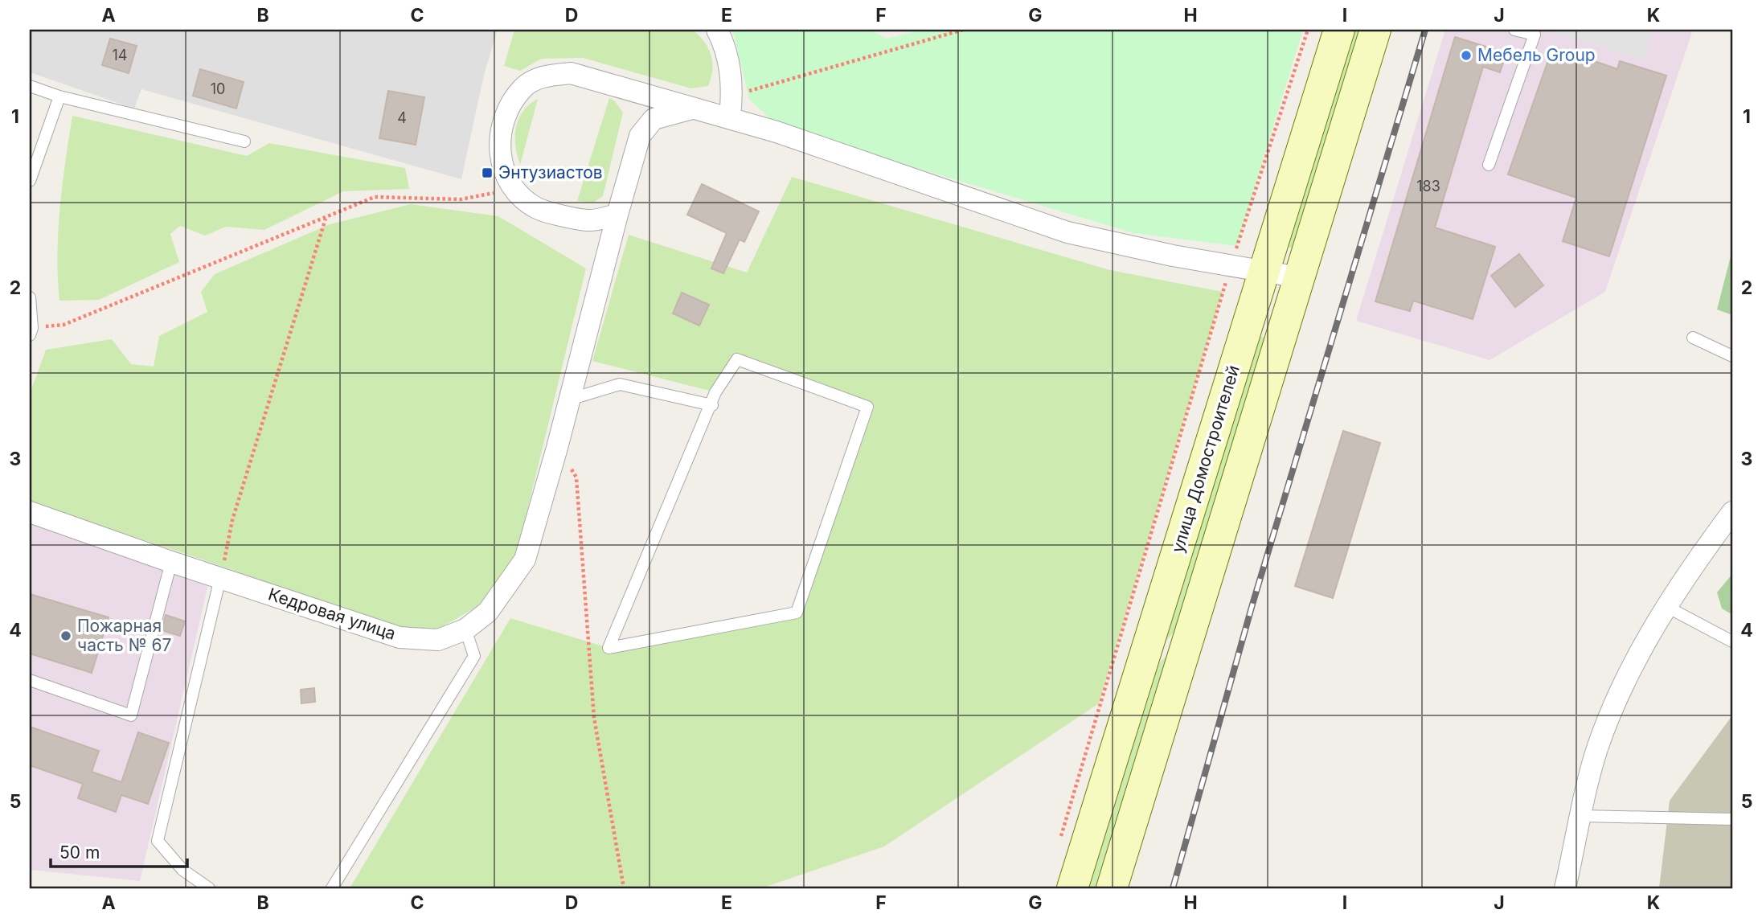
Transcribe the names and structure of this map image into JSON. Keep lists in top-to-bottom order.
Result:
{
  "streets": {
    "main road": ["улица Домостроителей"],
    "street": ["Кедровая улица"]
  },
  "places": {
    "other": ["Мебель Group", "Пожарная часть № 67"],
    "transit": ["Энтузиастов"]
  },
  "house_numbers": [
    "14",
    "10",
    "4",
    "183"
  ],
  "scale_bar": "50 m",
  "grid": {
    "columns": [
      "A",
      "B",
      "C",
      "D",
      "E",
      "F",
      "G",
      "H",
      "I",
      "J",
      "K"
    ],
    "rows": [
      "1",
      "2",
      "3",
      "4",
      "5"
    ]
  }
}
